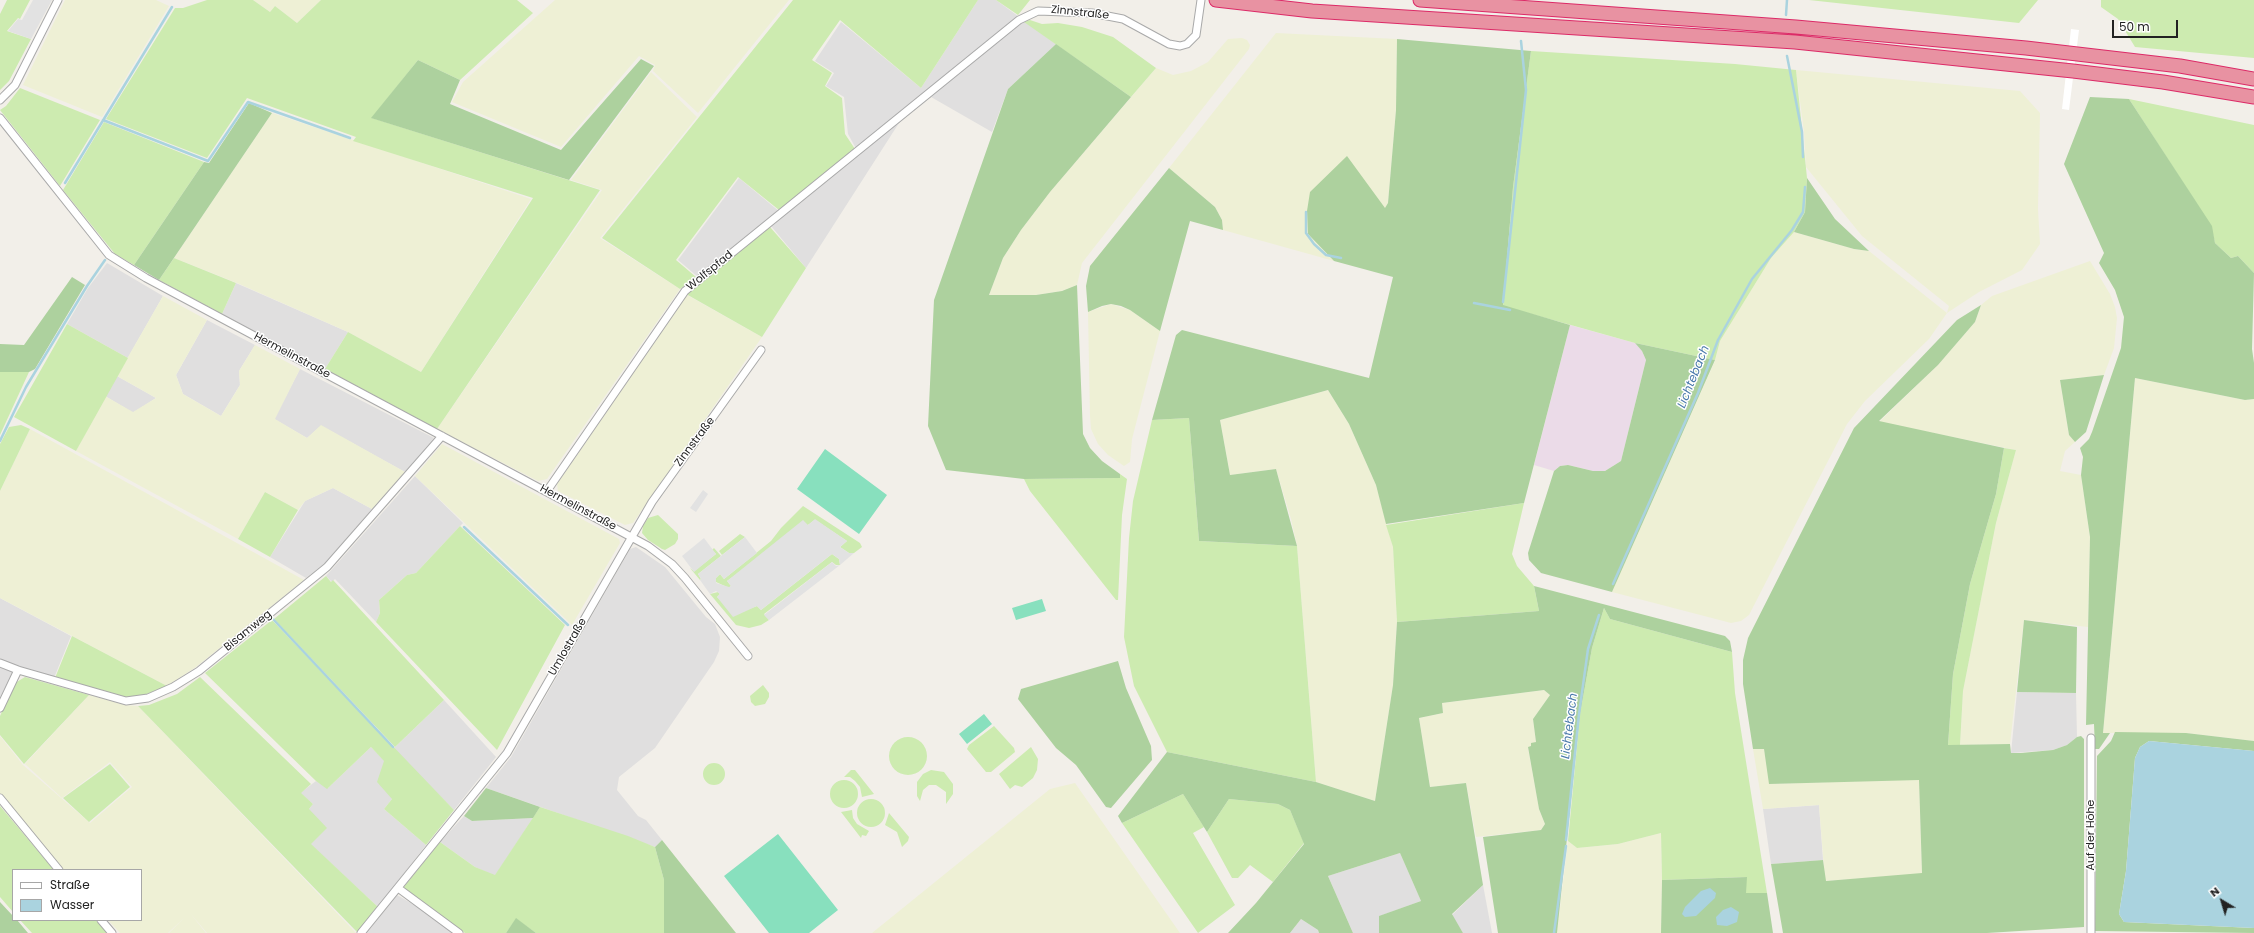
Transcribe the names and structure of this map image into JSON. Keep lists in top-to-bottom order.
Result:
{
  "streets": {
    "street": [
      "Zinnstraße",
      "Wolfspfad",
      "Hermelinstraße",
      "Bisamweg",
      "Umlostraße",
      "Auf der Höhe"
    ]
  },
  "crossings": [
    ["Zinnstraße", "Wolfspfad"],
    ["Zinnstraße", "Hermelinstraße"],
    ["Zinnstraße", "Umlostraße"],
    ["Wolfspfad", "Hermelinstraße"],
    ["Hermelinstraße", "Bisamweg"],
    ["Hermelinstraße", "Umlostraße"]
  ],
  "water": ["Lichtebach"],
  "legend": ["Straße", "Wasser"],
  "scale_bar": "50 m",
  "north": "top left"
}
